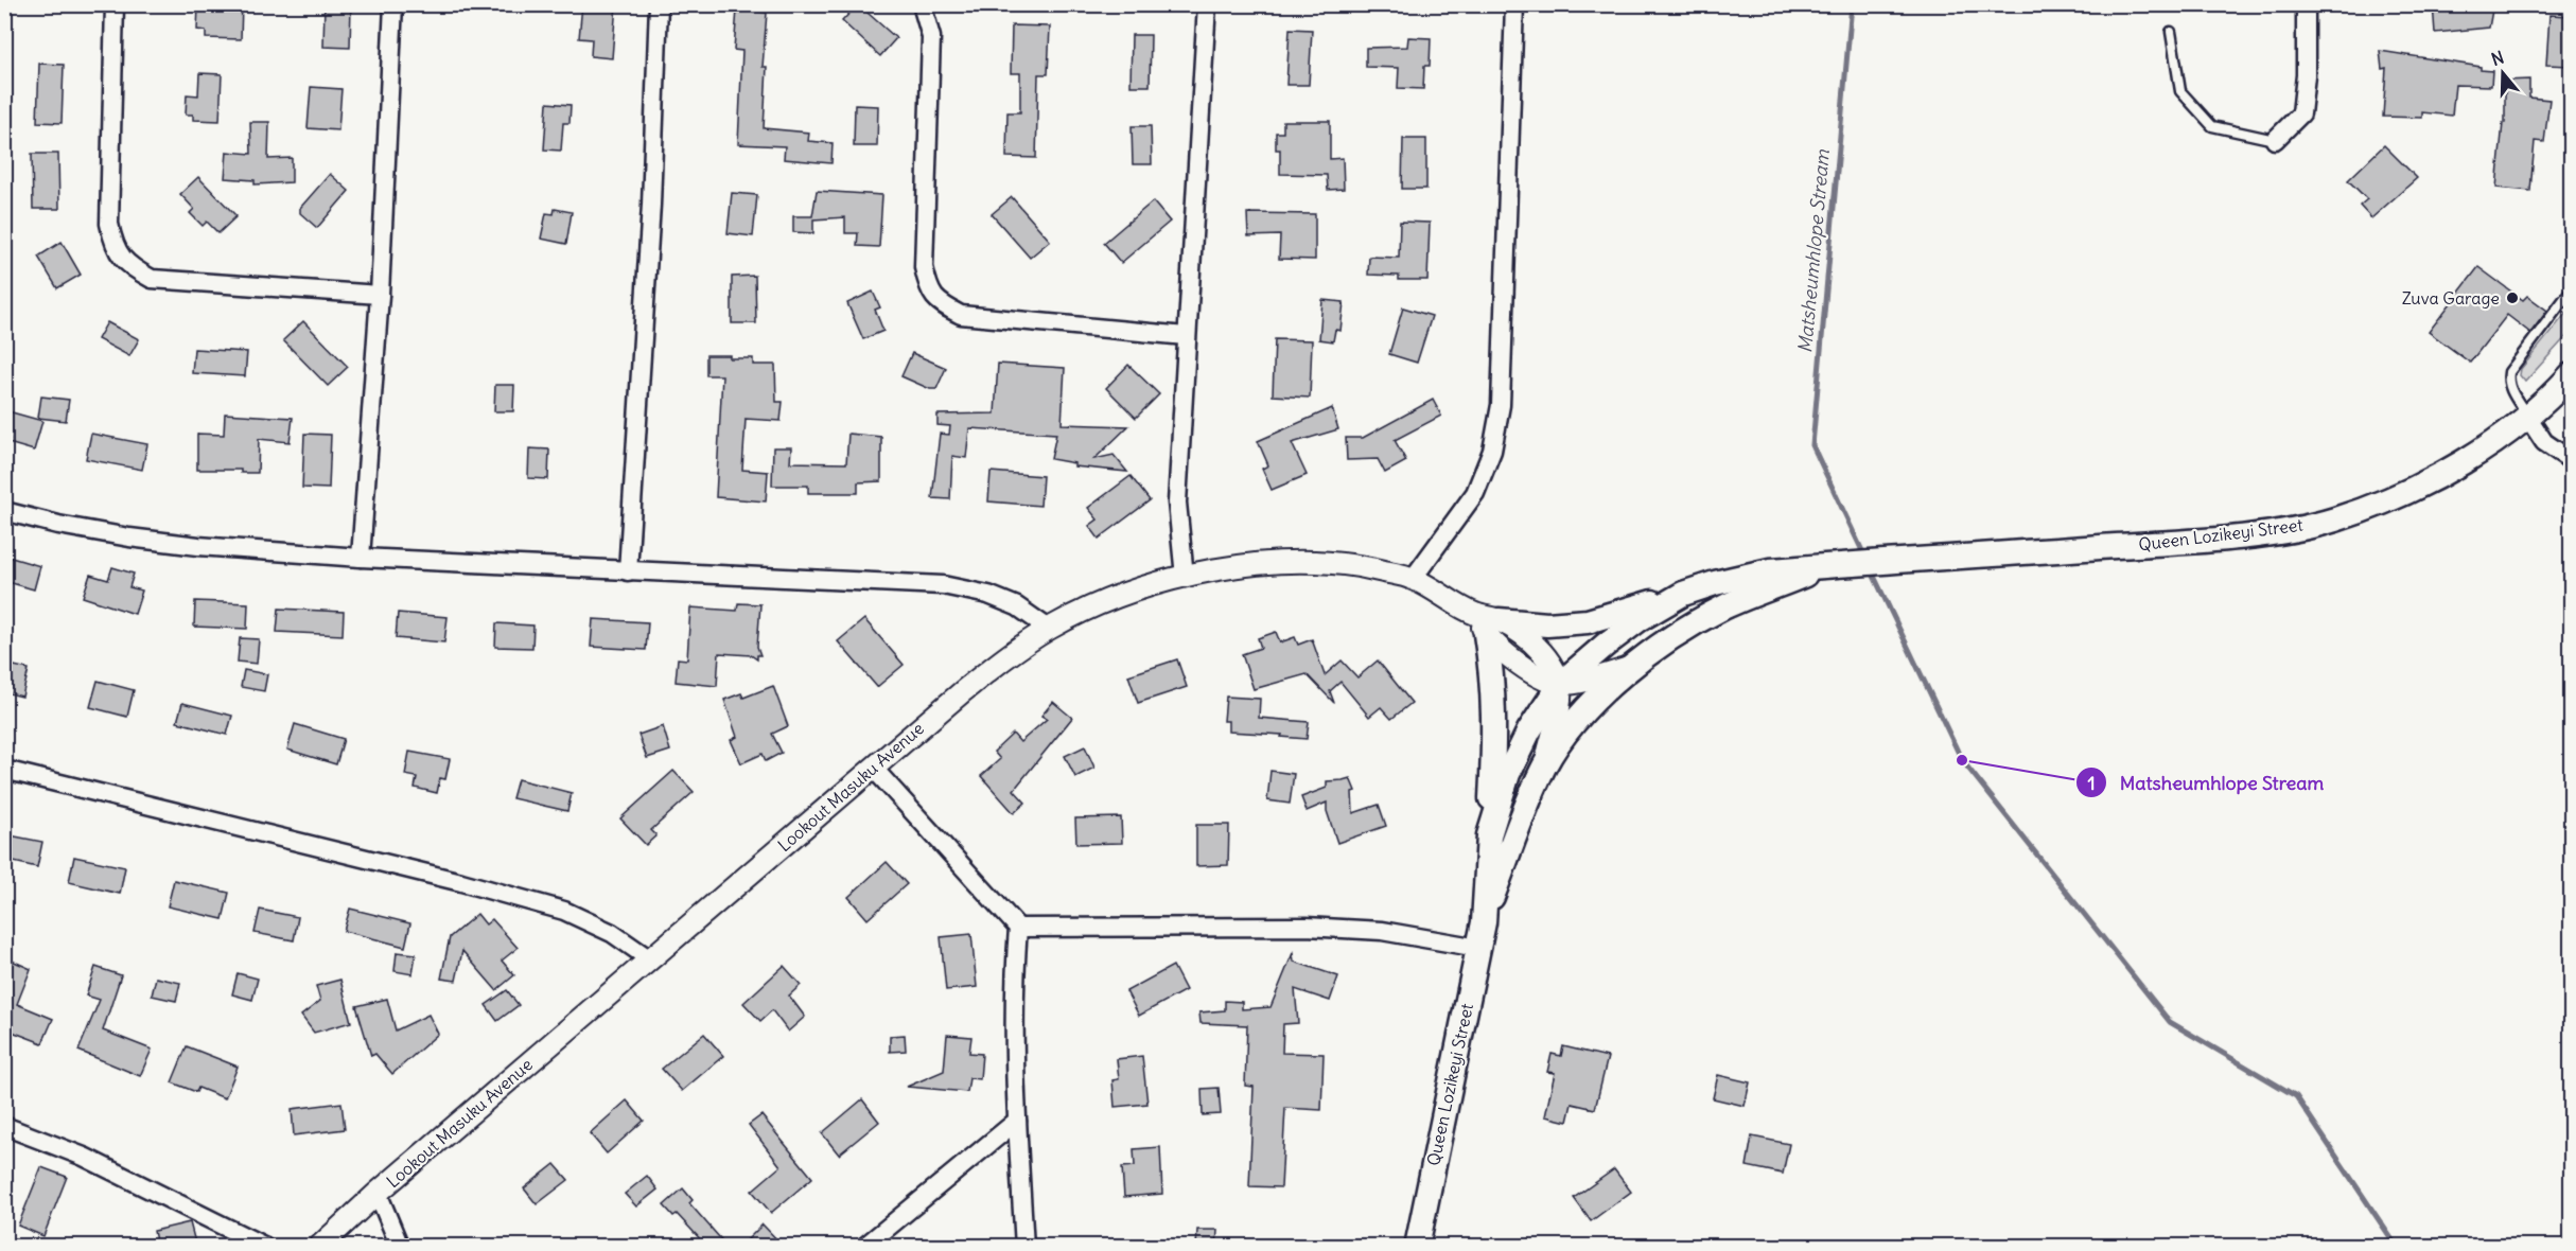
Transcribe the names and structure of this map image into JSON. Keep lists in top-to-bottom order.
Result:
{
  "streets": {
    "main road": ["Queen Lozikeyi Street"],
    "street": ["Lookout Masuku Avenue"]
  },
  "crossings": [
    ["Queen Lozikeyi Street", "Lookout Masuku Avenue"]
  ],
  "water": ["Matsheumhlope Stream"],
  "places": ["Zuva Garage", "Matsheumhlope Stream"],
  "north": "top"
}
